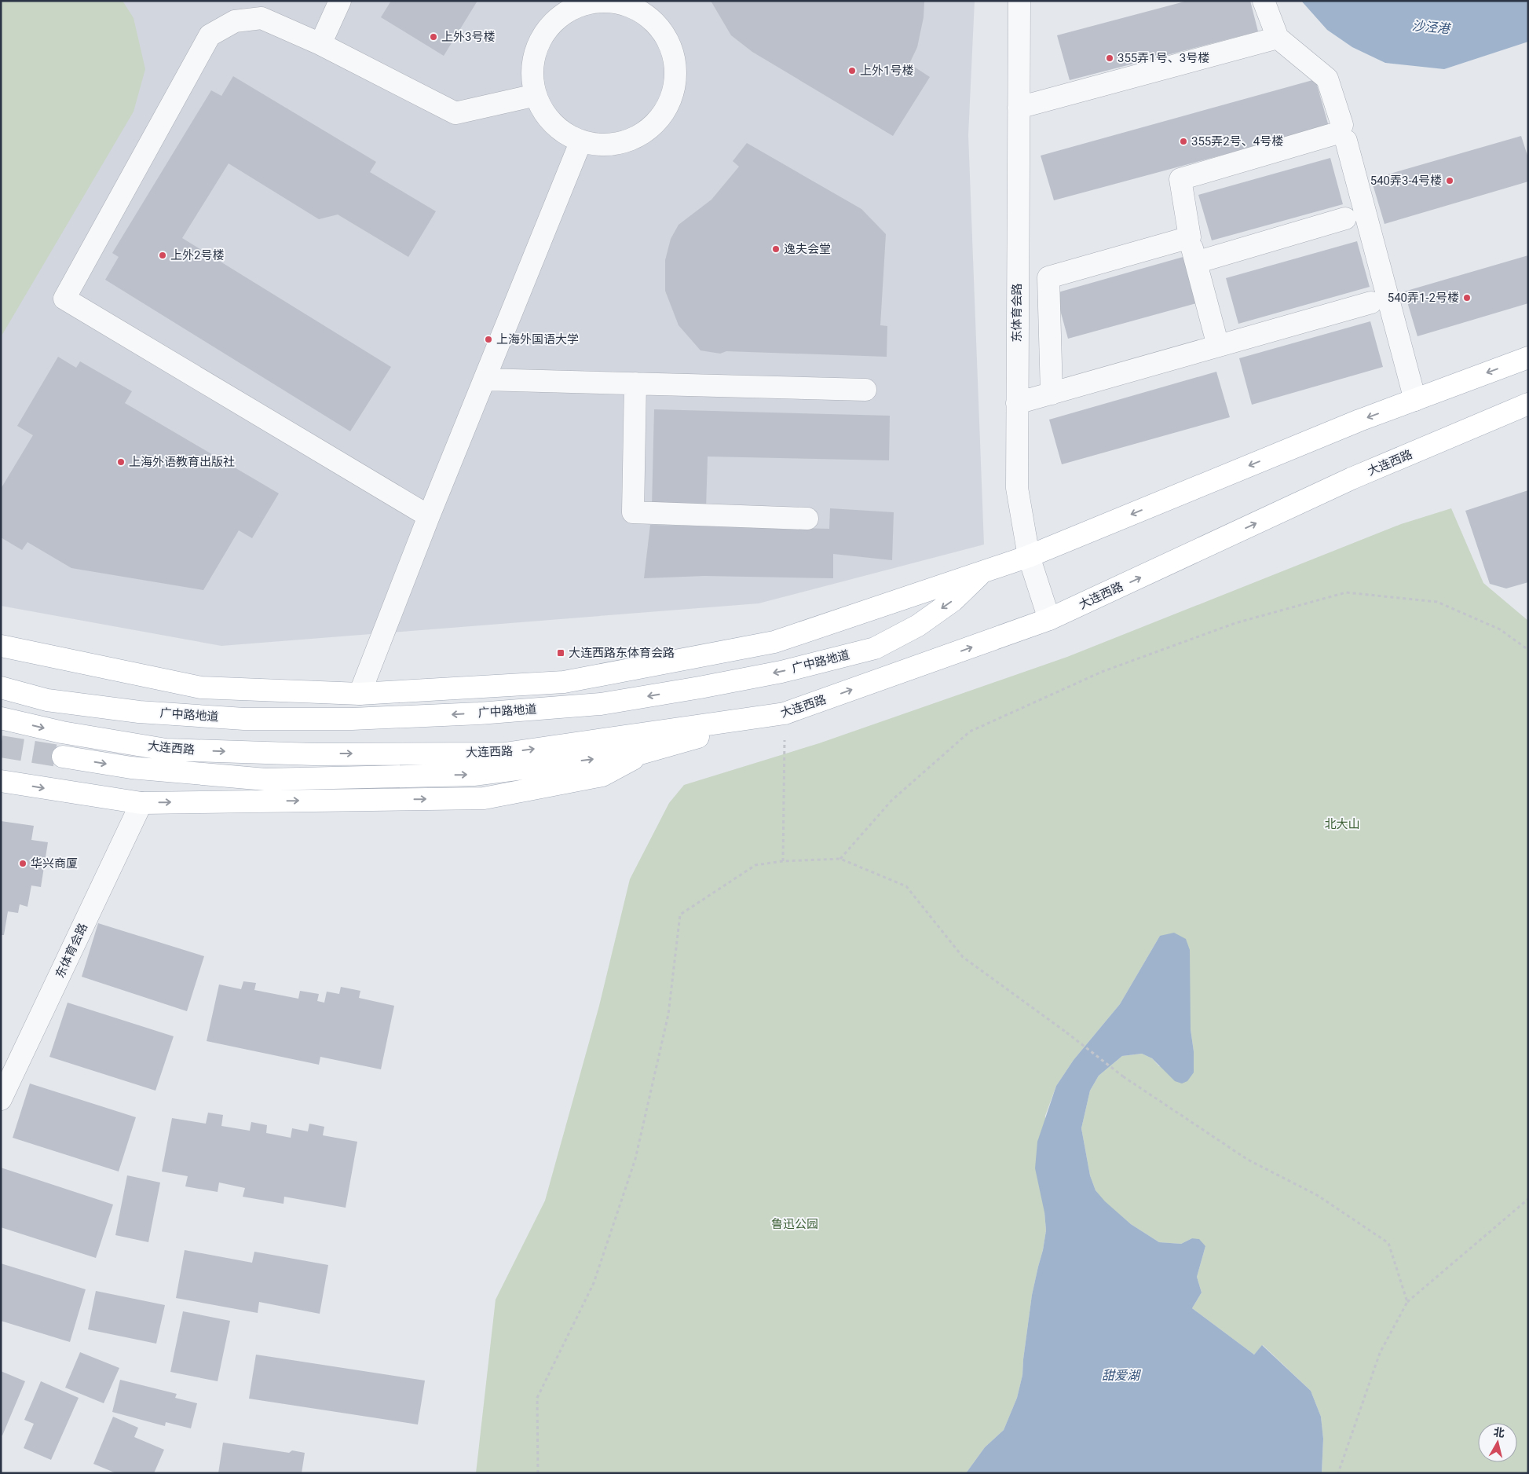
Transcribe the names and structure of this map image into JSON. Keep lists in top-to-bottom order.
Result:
{
  "streets": {
    "main road": ["大连西路", "广中路地道"],
    "street": ["东体育会路"]
  },
  "crossings": [
    ["东体育会路", "大连西路"]
  ],
  "water": ["沙泾港", "甜爱湖"],
  "parks": ["北大山", "鲁迅公园"],
  "places": {
    "other": [
      "上外3号楼",
      "355弄1号、3号楼",
      "上外1号楼",
      "355弄2号、4号楼",
      "540弄3-4号楼",
      "逸夫会堂",
      "上外2号楼",
      "540弄1-2号楼",
      "上海外国语大学",
      "上海外语教育出版社",
      "华兴商厦"
    ],
    "transit": ["大连西路东体育会路"]
  },
  "north": "top"
}
